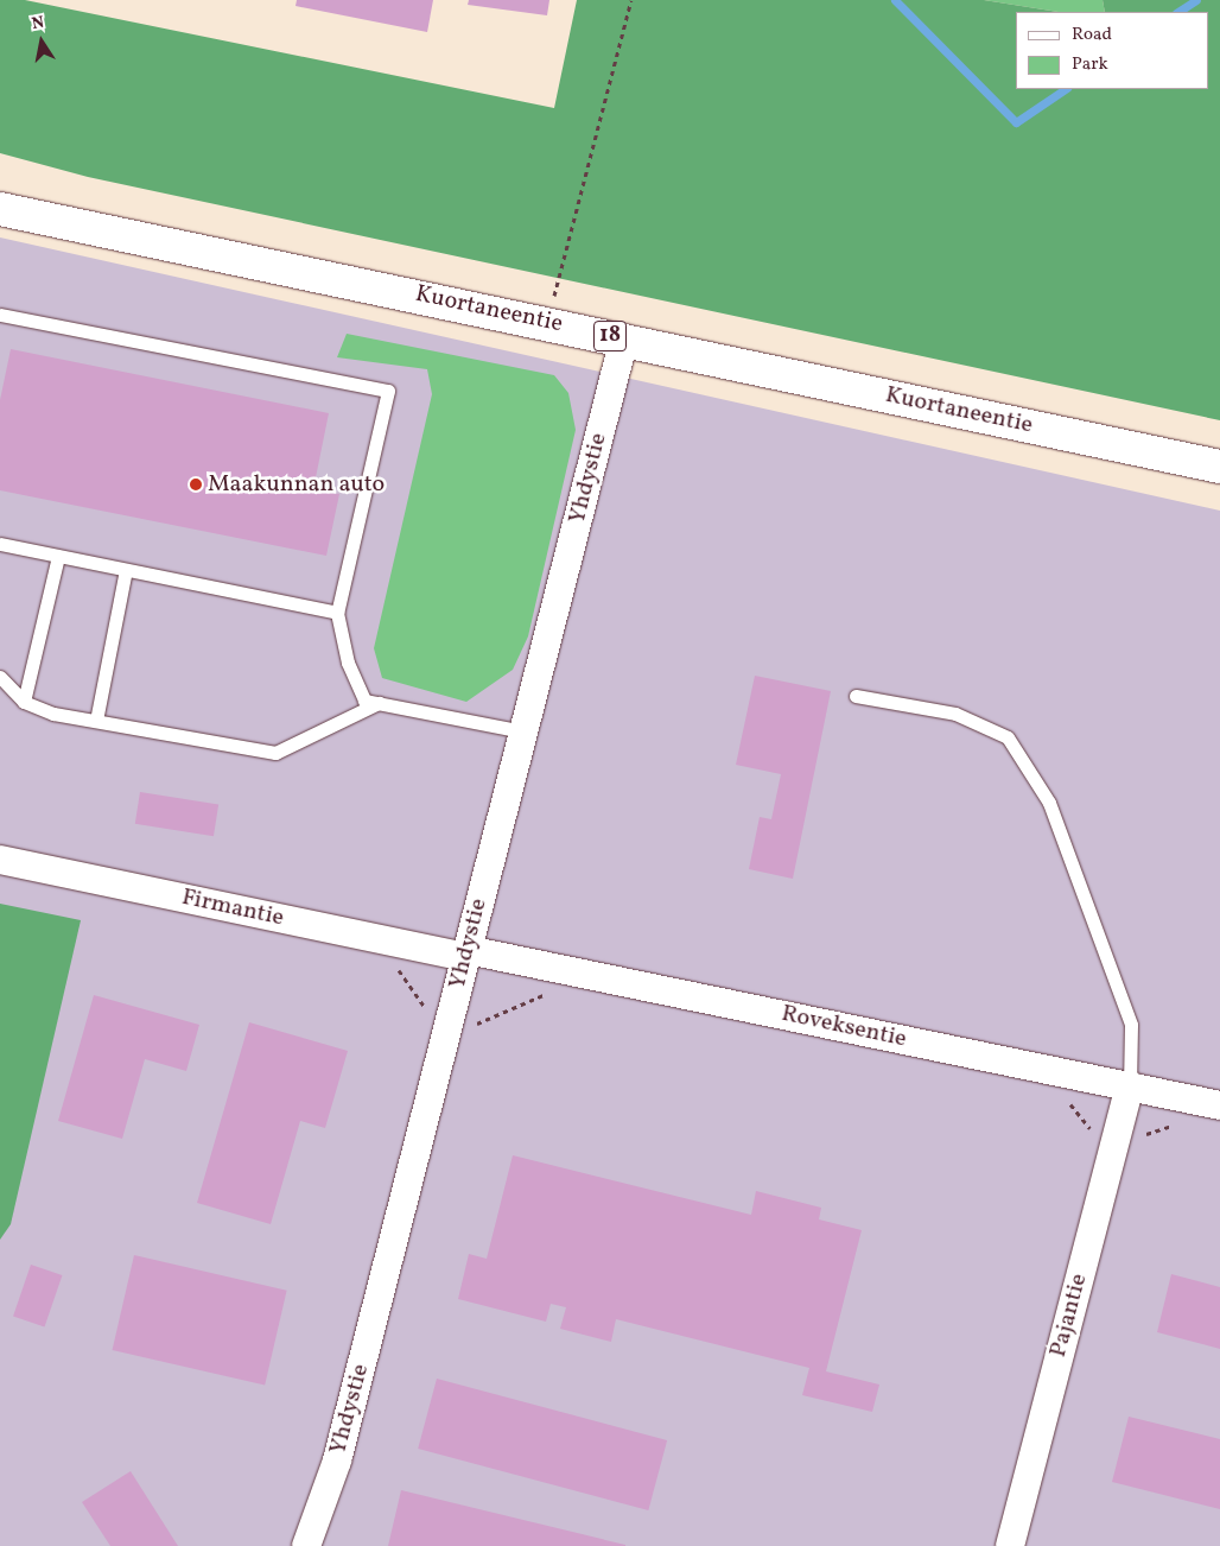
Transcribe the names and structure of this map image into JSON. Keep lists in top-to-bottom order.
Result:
{
  "streets": {
    "highway": ["Kuortaneentie", "18"],
    "street": [
      "Yhdystie",
      "Firmantie",
      "Roveksentie",
      "Pajantie"
    ]
  },
  "crossings": [
    ["Kuortaneentie", "Yhdystie"],
    ["Yhdystie", "Firmantie"],
    ["Yhdystie", "Roveksentie"],
    ["Firmantie", "Roveksentie"],
    ["Roveksentie", "Pajantie"]
  ],
  "places": ["Maakunnan auto"],
  "legend": ["Road", "Park"],
  "north": "top"
}
